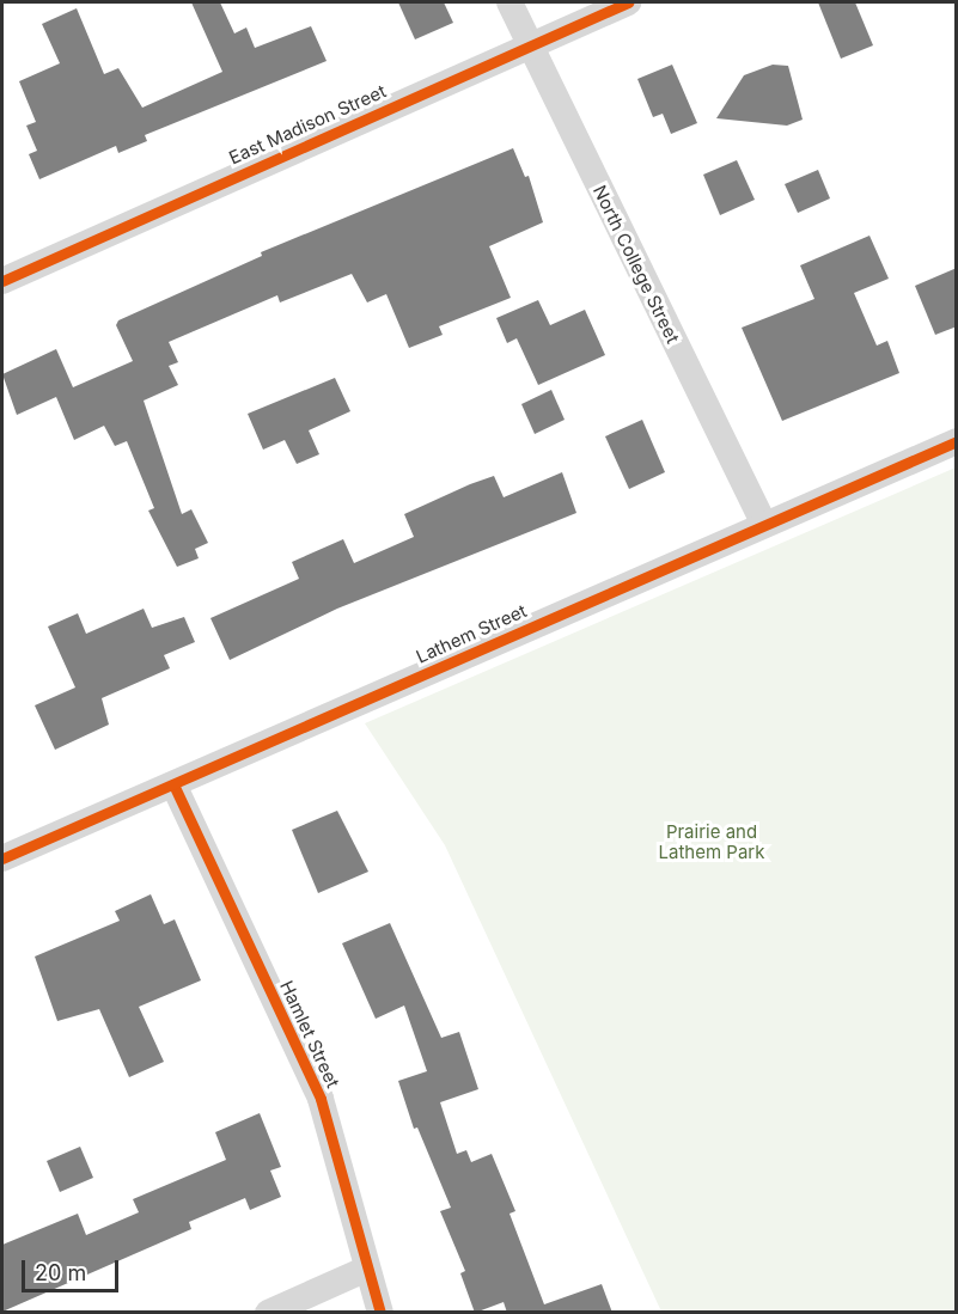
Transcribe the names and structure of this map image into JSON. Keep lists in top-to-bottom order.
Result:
{
  "streets": {
    "street": [
      "East Madison Street",
      "North College Street",
      "Lathem Street",
      "Hamlet Street"
    ]
  },
  "crossings": [
    ["East Madison Street", "North College Street"],
    ["North College Street", "Lathem Street"],
    ["Lathem Street", "Hamlet Street"]
  ],
  "parks": ["Prairie and Lathem Park"],
  "scale_bar": "20 m"
}
